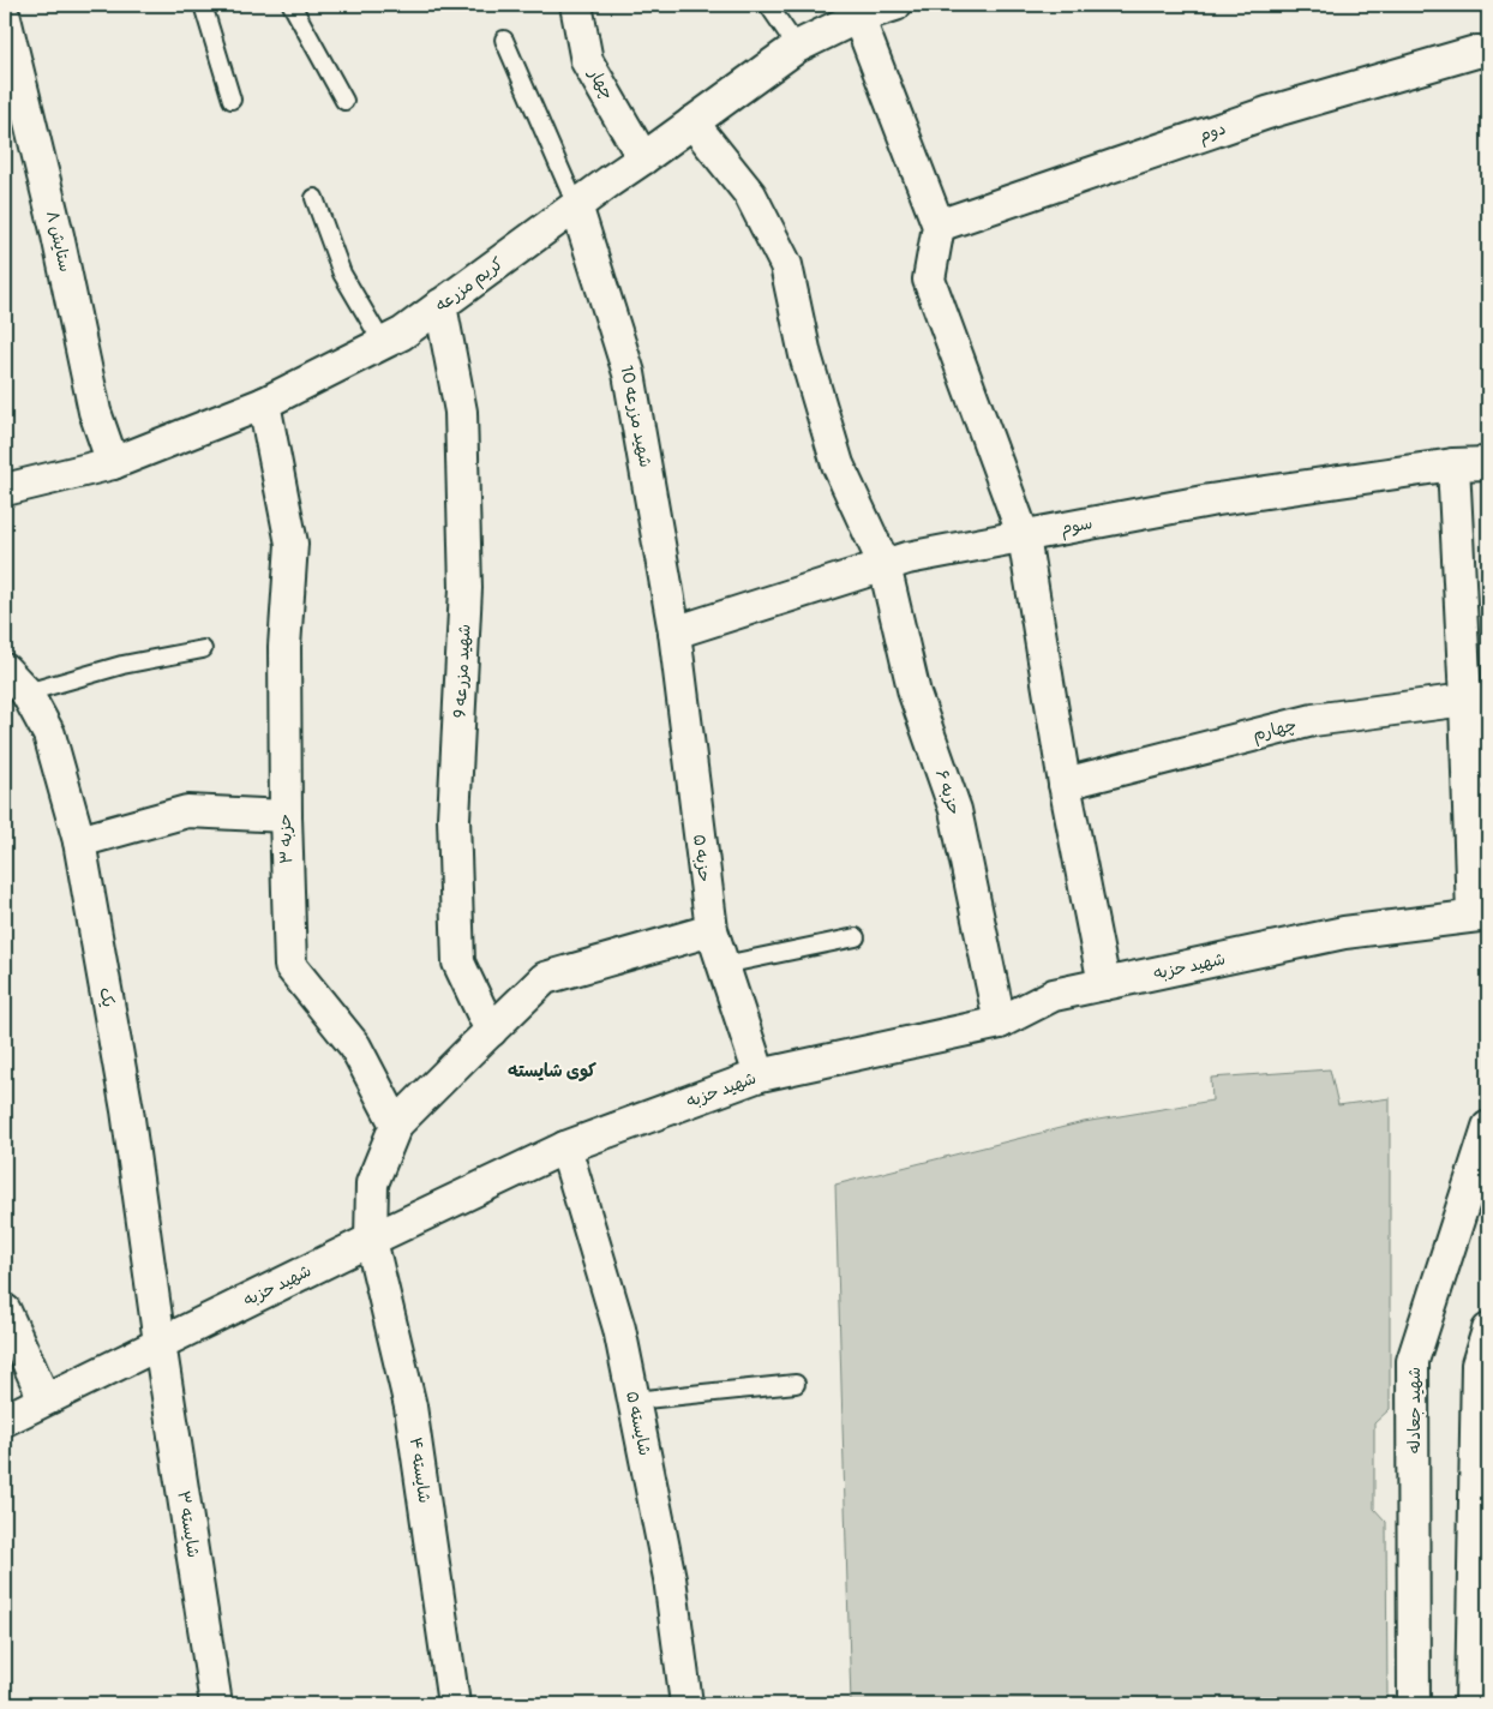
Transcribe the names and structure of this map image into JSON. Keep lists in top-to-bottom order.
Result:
{
  "streets": {
    "street": [
      "چهار",
      "دوم",
      "ستایش ۸",
      "کریم مزرعه",
      "شهید مزرعه 10",
      "سوم",
      "شهید مزرعه 9",
      "چهارم",
      "حزبه ۶",
      "حزبه ۳",
      "حزبه ۵",
      "شهید حزبه",
      "یک",
      "شهید جعادله",
      "شایسته ۵",
      "شایسته ۴",
      "شایسته ۳"
    ]
  },
  "crossings": [
    ["چهار", "کریم مزرعه"],
    ["ستایش ۸", "کریم مزرعه"],
    ["کریم مزرعه", "شهید مزرعه 10"],
    ["کریم مزرعه", "شهید مزرعه 9"],
    ["کریم مزرعه", "حزبه ۶"],
    ["کریم مزرعه", "حزبه ۳"],
    ["شهید مزرعه 10", "سوم"],
    ["شهید مزرعه 10", "حزبه ۵"],
    ["سوم", "حزبه ۶"],
    ["سوم", "حزبه ۵"],
    ["حزبه ۶", "شهید حزبه"],
    ["حزبه ۵", "شهید حزبه"],
    ["شهید حزبه", "یک"],
    ["شهید حزبه", "شایسته ۵"],
    ["شهید حزبه", "شایسته ۴"],
    ["شهید حزبه", "شایسته ۳"],
    ["یک", "شایسته ۳"]
  ],
  "districts": ["کوی شایسته"]
}
